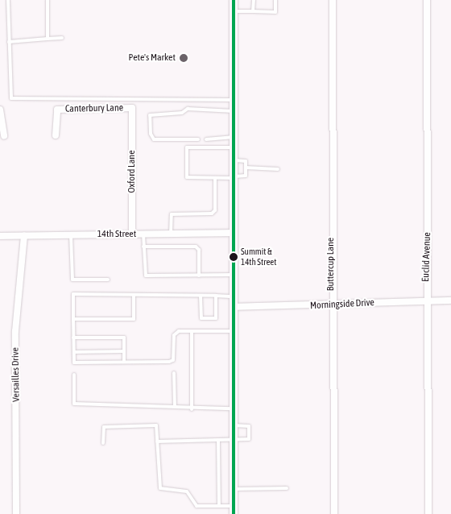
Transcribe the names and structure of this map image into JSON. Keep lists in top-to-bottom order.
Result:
{
  "streets": {
    "street": [
      "Canterbury Lane",
      "Oxford Lane",
      "14th Street",
      "Euclid Avenue",
      "Buttercup Lane",
      "Morningside Drive",
      "Versailles Drive"
    ]
  },
  "crossings": [
    ["Canterbury Lane", "Oxford Lane"],
    ["Oxford Lane", "14th Street"],
    ["14th Street", "Versailles Drive"],
    ["Euclid Avenue", "Morningside Drive"],
    ["Buttercup Lane", "Morningside Drive"]
  ],
  "places": ["Pete's Market", "Summit & 14th Street"]
}
